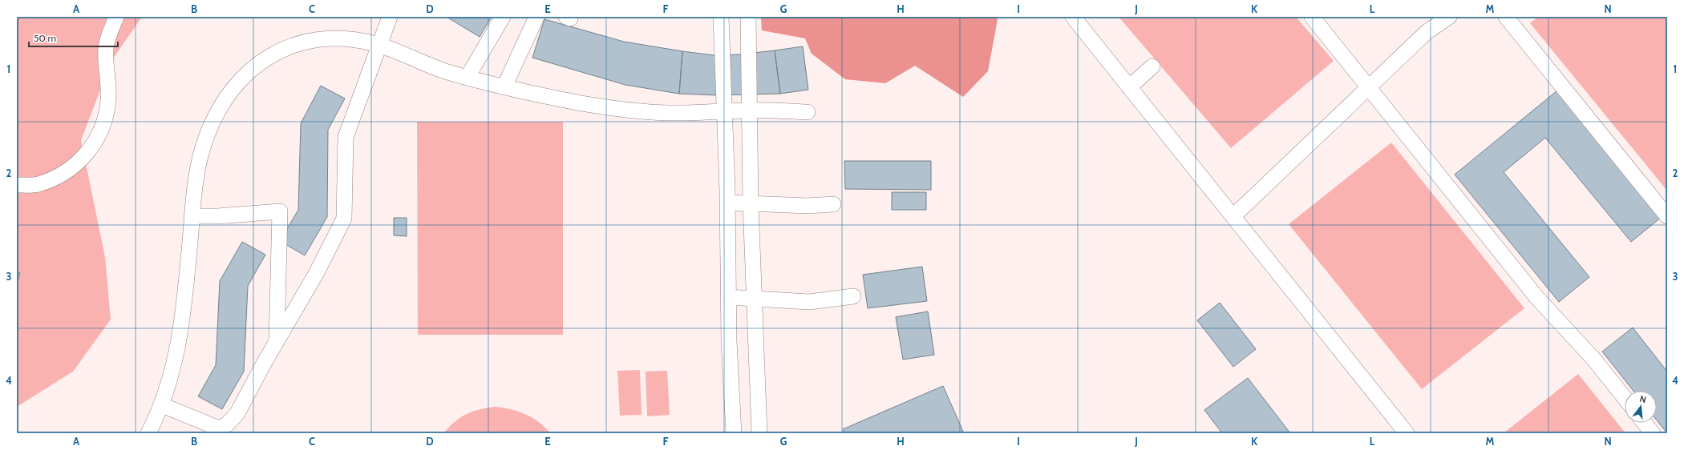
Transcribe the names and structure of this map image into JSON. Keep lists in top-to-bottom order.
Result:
{
  "scale_bar": "50 m",
  "north": "top",
  "grid": {
    "columns": [
      "A",
      "B",
      "C",
      "D",
      "E",
      "F",
      "G",
      "H",
      "I",
      "J",
      "K",
      "L",
      "M",
      "N"
    ],
    "rows": [
      "1",
      "2",
      "3",
      "4"
    ]
  }
}
